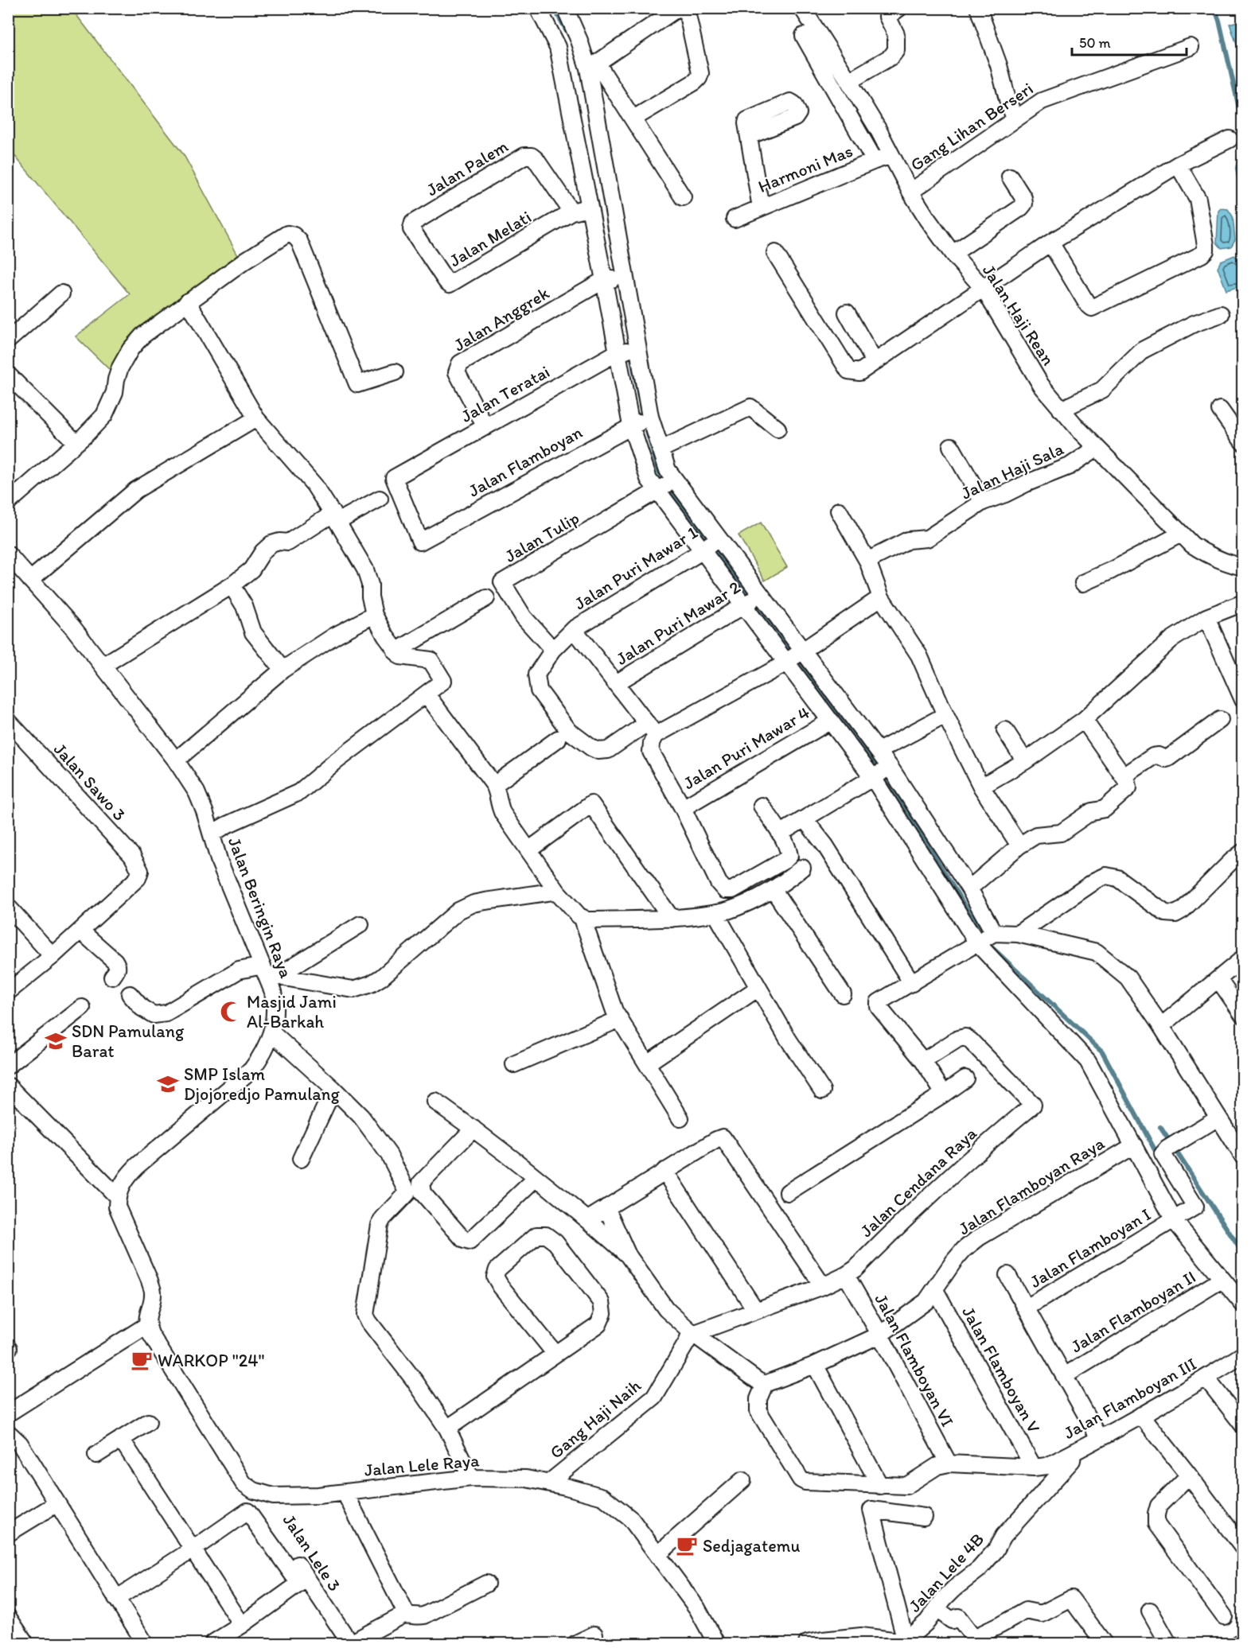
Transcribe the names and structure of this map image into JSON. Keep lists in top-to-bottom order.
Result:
{
  "streets": {
    "street": [
      "Gang Lihan Berseri",
      "Jalan Palem",
      "Harmoni Mas",
      "Jalan Melati",
      "Jalan Haji Rean",
      "Jalan Anggrek",
      "Jalan Teratai",
      "Jalan Flamboyan",
      "Jalan Haji Sala",
      "Jalan Tulip",
      "Jalan Puri Mawar 1",
      "Jalan Puri Mawar 2",
      "Jalan Puri Mawar 4",
      "Jalan Sawo 3",
      "Jalan Beringin Raya",
      "Jalan Cendana Raya",
      "Jalan Flamboyan Raya",
      "Jalan Flamboyan I",
      "Jalan Flamboyan II",
      "Jalan Flamboyan VI",
      "Jalan Flamboyan V",
      "Jalan Flamboyan III",
      "Gang Haji Naih",
      "Jalan Lele Raya",
      "Jalan Lele 3",
      "Jalan Lele 4B"
    ]
  },
  "crossings": [
    ["Gang Lihan Berseri", "Jalan Haji Rean"],
    ["Jalan Palem", "Jalan Melati"],
    ["Harmoni Mas", "Jalan Haji Rean"],
    ["Jalan Haji Rean", "Jalan Haji Sala"],
    ["Jalan Anggrek", "Jalan Teratai"],
    ["Jalan Teratai", "Jalan Flamboyan"],
    ["Jalan Tulip", "Jalan Puri Mawar 1"],
    ["Jalan Cendana Raya", "Jalan Flamboyan VI"],
    ["Jalan Cendana Raya", "Gang Haji Naih"],
    ["Jalan Flamboyan Raya", "Jalan Flamboyan VI"],
    ["Jalan Flamboyan Raya", "Jalan Flamboyan V"],
    ["Jalan Flamboyan VI", "Jalan Flamboyan III"],
    ["Jalan Flamboyan V", "Jalan Flamboyan III"],
    ["Jalan Flamboyan III", "Jalan Lele 4B"],
    ["Gang Haji Naih", "Jalan Lele Raya"],
    ["Jalan Lele Raya", "Jalan Lele 3"]
  ],
  "places": {
    "mosque": ["Masjid Jami Al-Barkah"],
    "school or university": ["SDN Pamulang Barat", "SMP Islam Djojoredjo Pamulang"],
    "cafe": ["WARKOP \"24\"", "Sedjagatemu"]
  },
  "scale_bar": "50 m"
}
